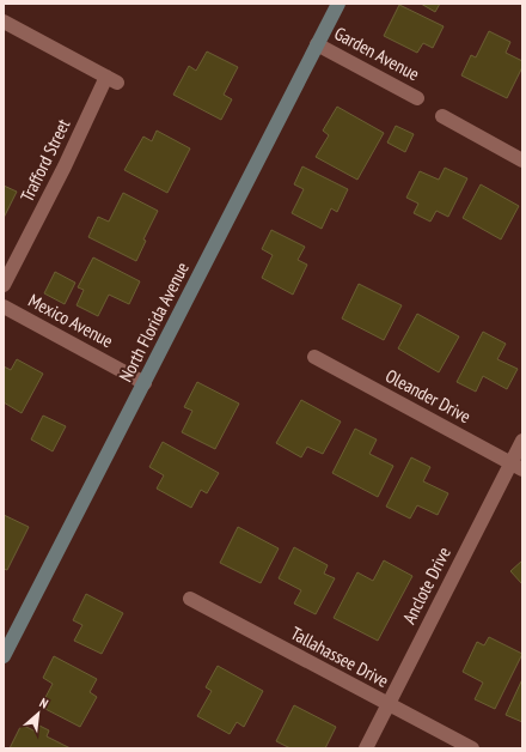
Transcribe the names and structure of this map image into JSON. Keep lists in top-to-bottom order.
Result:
{
  "streets": {
    "street": [
      "Garden Avenue",
      "Trafford Street",
      "Mexico Avenue",
      "North Florida Avenue",
      "Oleander Drive",
      "Anclote Drive",
      "Tallahassee Drive"
    ]
  },
  "crossings": [
    ["Garden Avenue", "North Florida Avenue"],
    ["Mexico Avenue", "North Florida Avenue"],
    ["Oleander Drive", "Anclote Drive"],
    ["Anclote Drive", "Tallahassee Drive"]
  ],
  "north": "top right"
}
